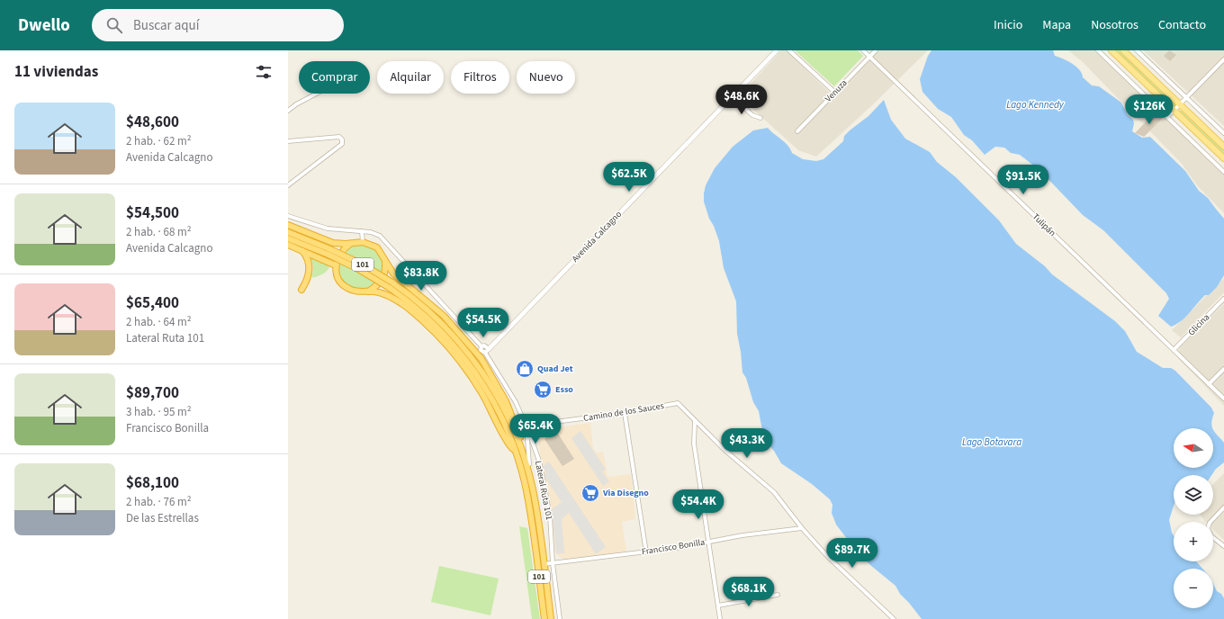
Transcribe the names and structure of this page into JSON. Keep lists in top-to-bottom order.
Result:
{
  "streets": {
    "highway": ["101"],
    "street": [
      "Venuza",
      "Tulipán",
      "Avenida Calcagno",
      "Glicina",
      "Camino de los Sauces",
      "Lateral Ruta 101",
      "Francisco Bonilla"
    ]
  },
  "crossings": [
    ["Venuza", "Tulipán"],
    ["Tulipán", "Glicina"],
    ["Avenida Calcagno", "Lateral Ruta 101"],
    ["101", "Francisco Bonilla"],
    ["Camino de los Sauces", "Lateral Ruta 101"],
    ["Lateral Ruta 101", "Francisco Bonilla"]
  ],
  "water": ["Lago Kennedy", "Lago Botavara"],
  "places": {
    "shop": ["Quad Jet"],
    "supermarket": ["Esso", "Via Disegno"]
  },
  "north": "left",
  "page": {
    "header": "Dwello",
    "search": "Buscar aquí",
    "nav": [
      "Inicio",
      "Mapa",
      "Nosotros",
      "Contacto"
    ],
    "heading": "11 viviendas",
    "chip": [
      "Comprar",
      "Alquilar",
      "Filtros",
      "Nuevo"
    ],
    "price": [
      "$48.6K",
      "$126K",
      "$62.5K",
      "$91.5K",
      "$83.8K",
      "$54.5K",
      "$65.4K",
      "$43.3K",
      "$54.4K",
      "$89.7K",
      "$68.1K"
    ],
    "list": [
      {
        "name": "$48,600",
        "note": "2 hab. · 62 m² · Avenida Calcagno"
      },
      {
        "name": "$54,500",
        "note": "2 hab. · 68 m² · Avenida Calcagno"
      },
      {
        "name": "$65,400",
        "note": "2 hab. · 64 m² · Lateral Ruta 101"
      },
      {
        "name": "$89,700",
        "note": "3 hab. · 95 m² · Francisco Bonilla"
      },
      {
        "name": "$68,100",
        "note": "2 hab. · 76 m² · De las Estrellas"
      }
    ],
    "map_buttons": ["+", "−"]
  }
}
